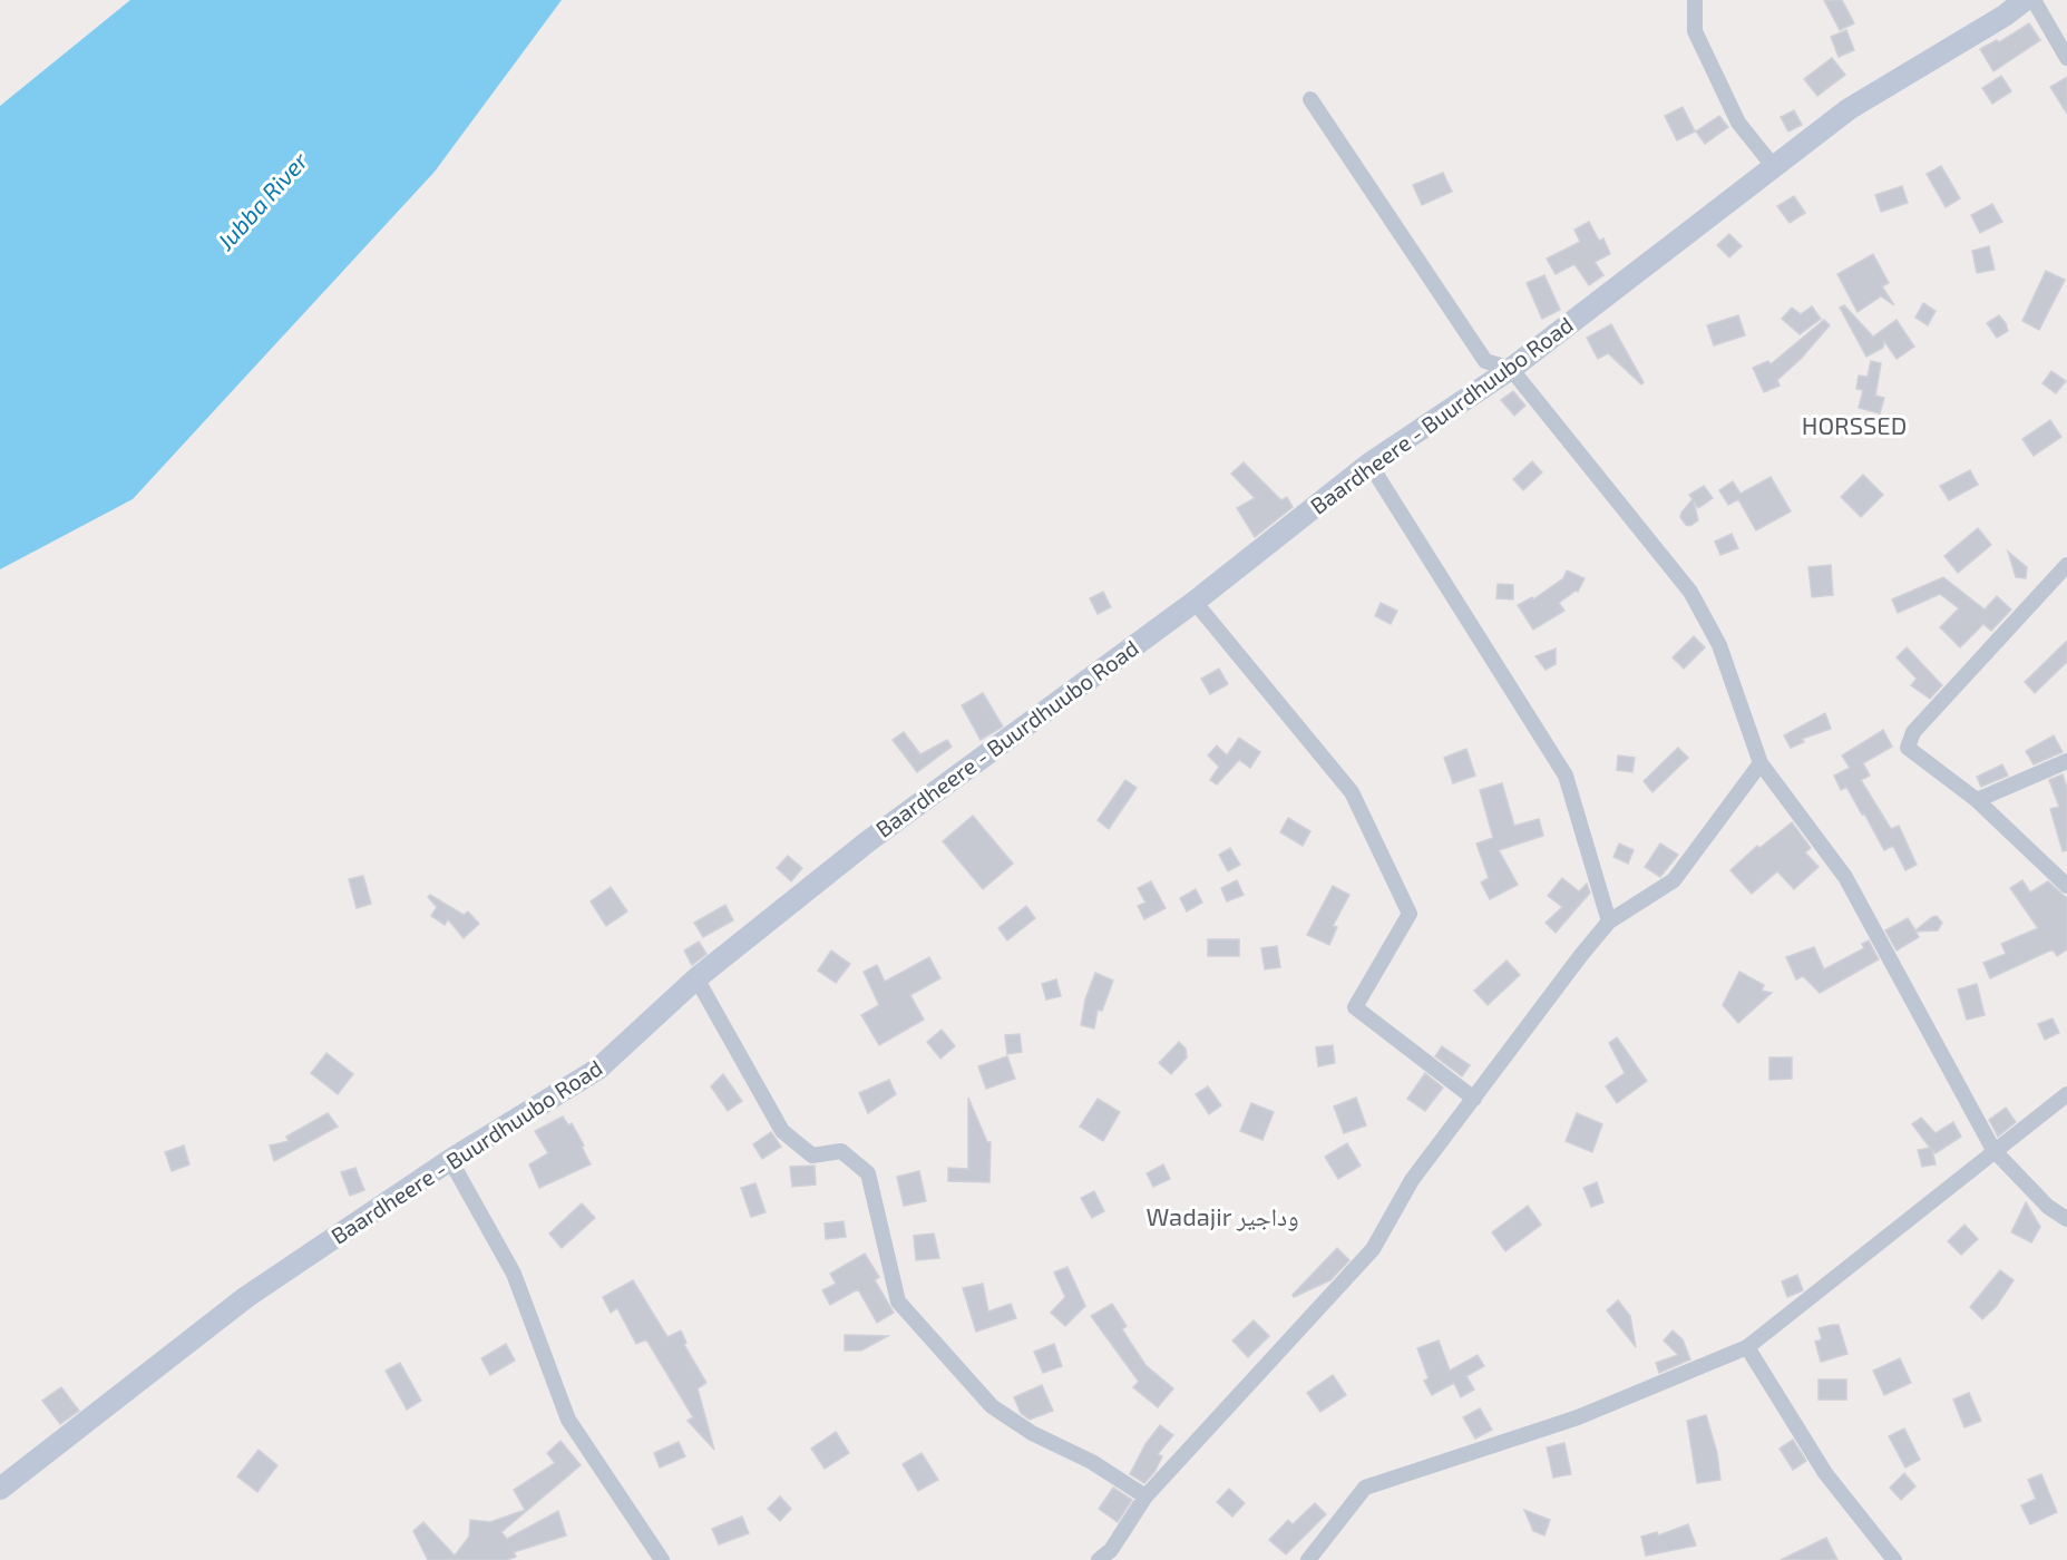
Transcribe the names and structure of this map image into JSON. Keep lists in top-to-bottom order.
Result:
{
  "streets": {
    "main road": ["Baardheere - Buurdhuubo Road"]
  },
  "districts": ["HORSSED", "Wadajir وداجير"],
  "water": ["Jubba River"]
}
